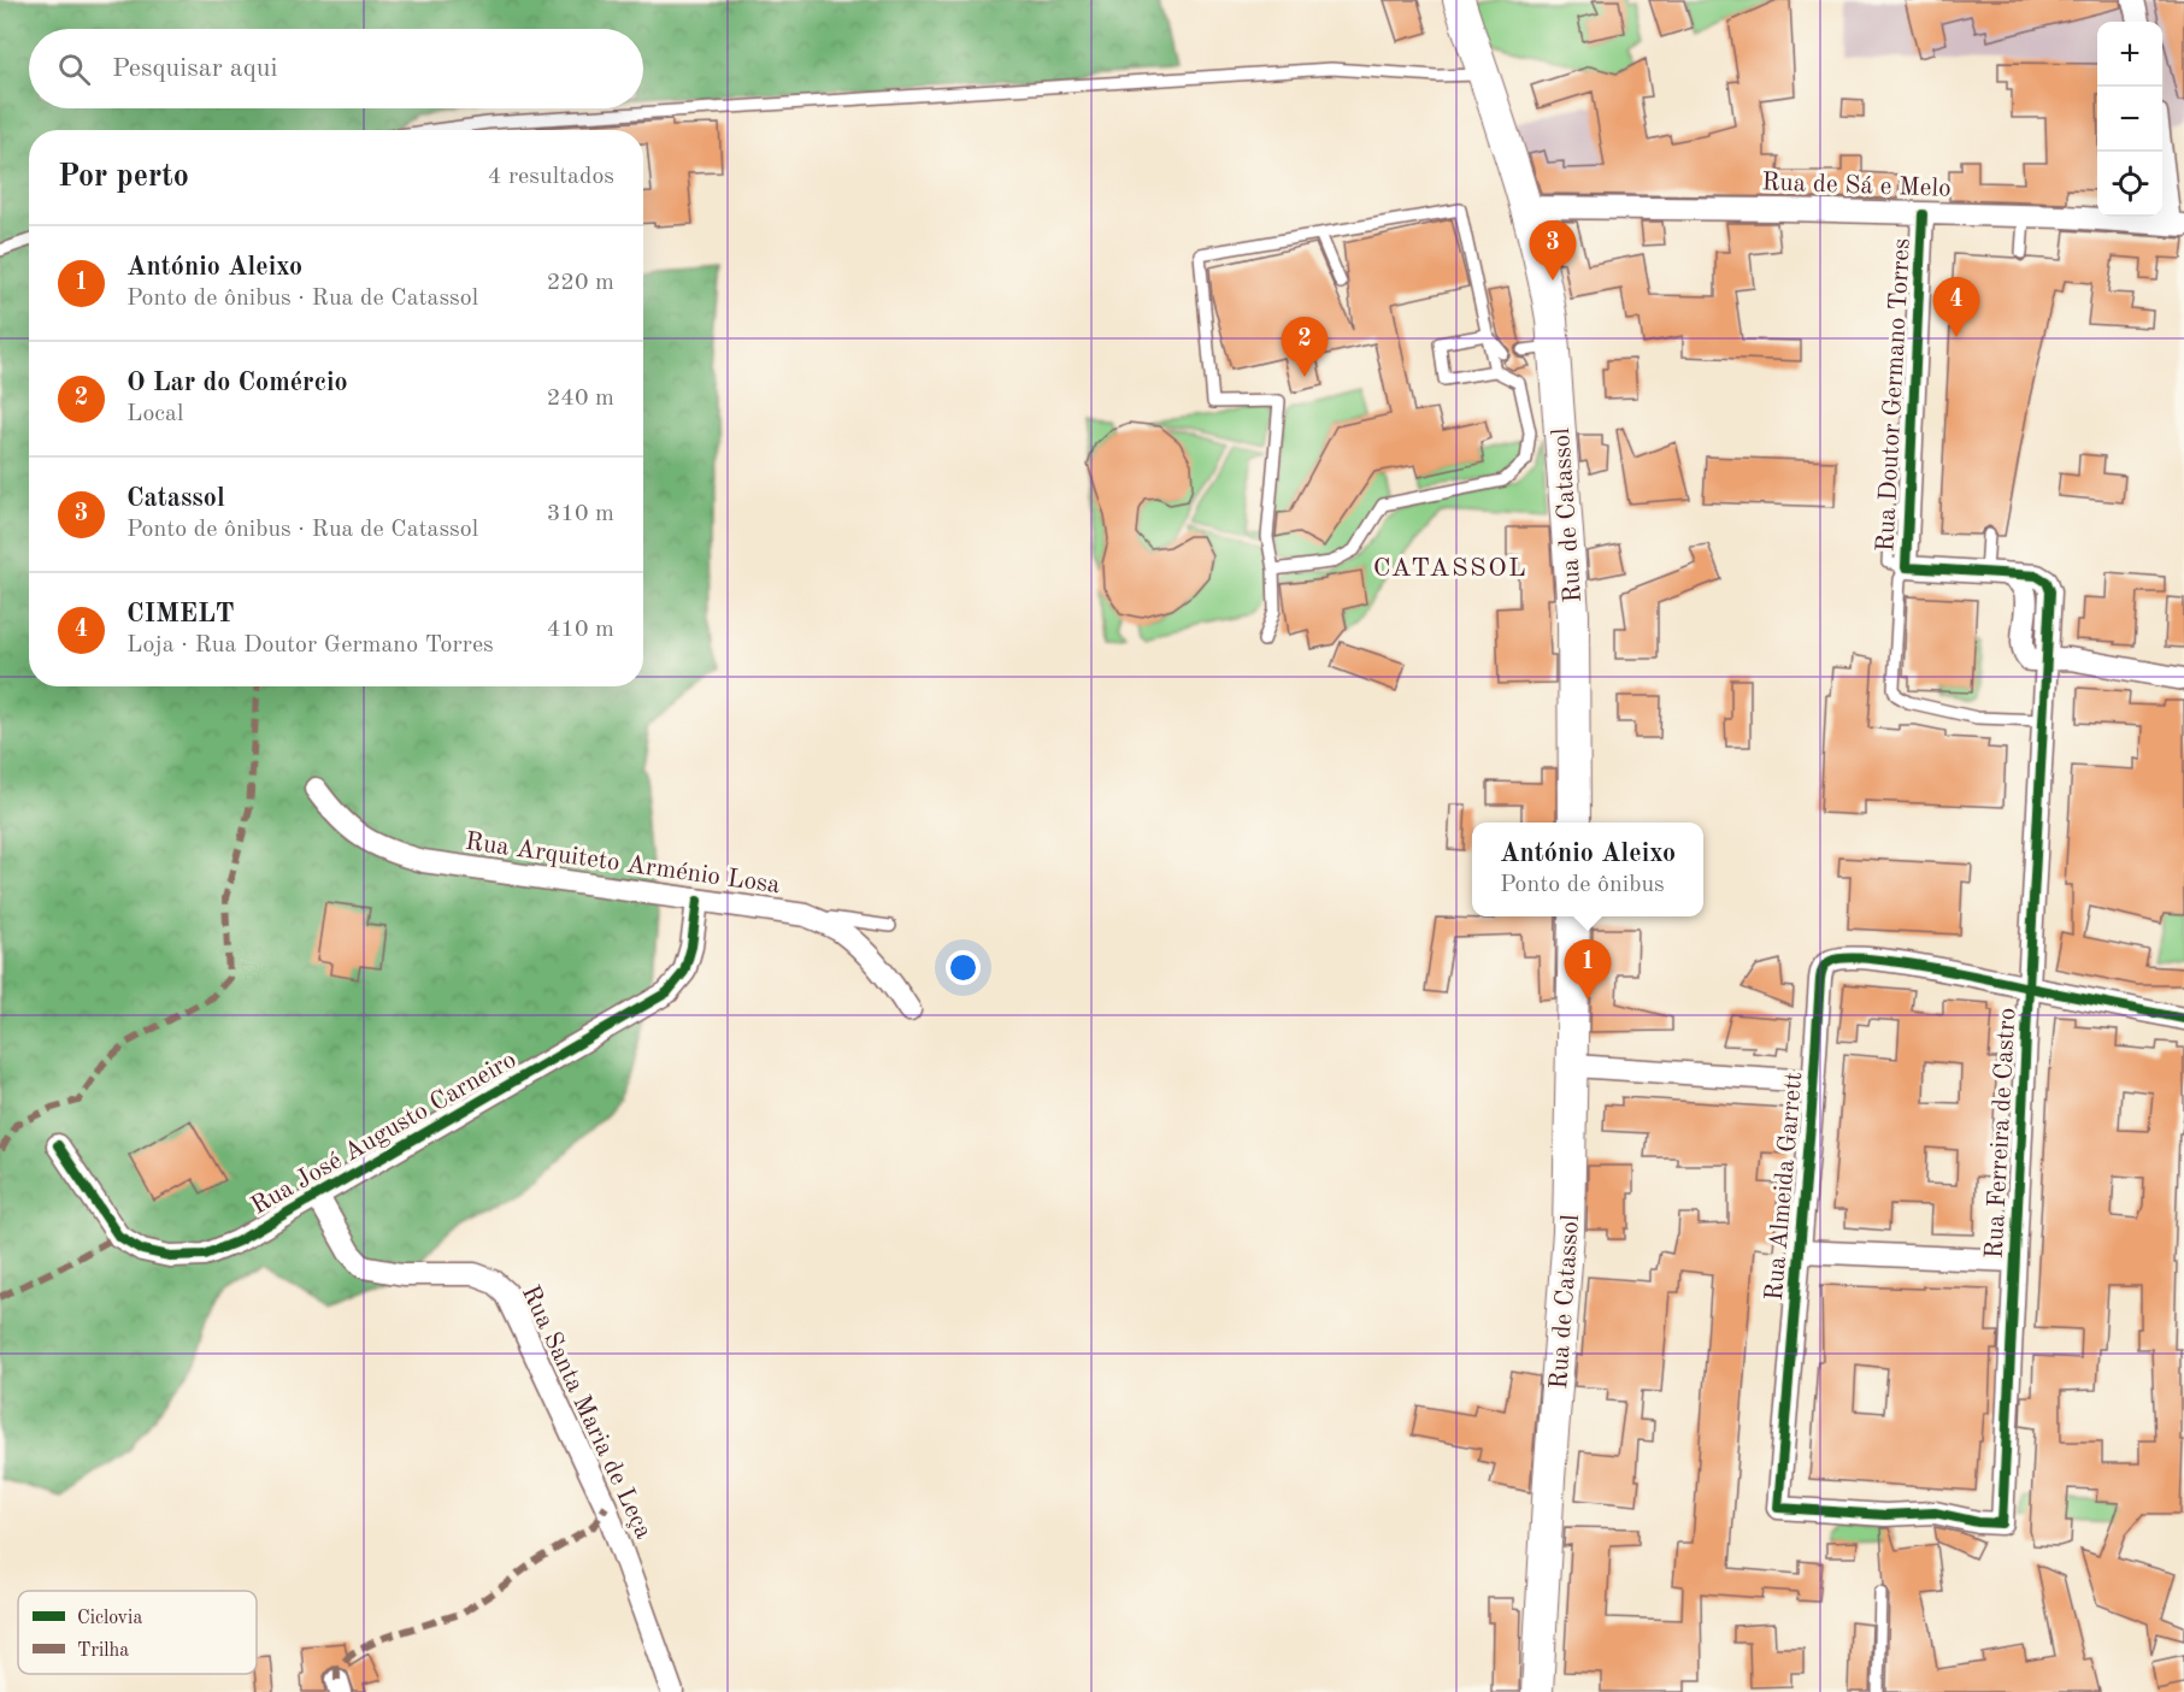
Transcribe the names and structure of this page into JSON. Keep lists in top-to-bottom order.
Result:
{
  "streets": {
    "main road": ["Rua de Catassol"],
    "street": [
      "Rua de Sá e Melo",
      "Rua Doutor Germano Torres",
      "Rua Arquiteto Arménio Losa",
      "Rua José Augusto Carneiro",
      "Rua Ferreira de Castro",
      "Rua Almeida Garrett",
      "Rua Santa Maria de Leça"
    ]
  },
  "crossings": [
    ["Rua de Sá e Melo", "Rua Doutor Germano Torres"],
    ["Rua de Sá e Melo", "Rua de Catassol"],
    ["Rua Doutor Germano Torres", "Rua Ferreira de Castro"],
    ["Rua Arquiteto Arménio Losa", "Rua José Augusto Carneiro"],
    ["Rua José Augusto Carneiro", "Rua Santa Maria de Leça"],
    ["Rua Ferreira de Castro", "Rua Almeida Garrett"]
  ],
  "districts": ["CATASSOL"],
  "legend": ["Ciclovia", "Trilha"],
  "page": {
    "map_buttons": ["+", "−"],
    "search": "Pesquisar aqui",
    "heading": ["Por perto", "4 resultados"],
    "pins": [
      "3",
      "4",
      "2",
      "1"
    ],
    "list": [
      {
        "mark": "1",
        "name": "António Aleixo",
        "note": "Ponto de ônibus · Rua de Catassol",
        "value": "220 m"
      },
      {
        "mark": "2",
        "name": "O Lar do Comércio",
        "note": "Local",
        "value": "240 m"
      },
      {
        "mark": "3",
        "name": "Catassol",
        "note": "Ponto de ônibus · Rua de Catassol",
        "value": "310 m"
      },
      {
        "mark": "4",
        "name": "CIMELT",
        "note": "Loja · Rua Doutor Germano Torres",
        "value": "410 m"
      }
    ],
    "popup": ["António Aleixo", "Ponto de ônibus"]
  }
}
